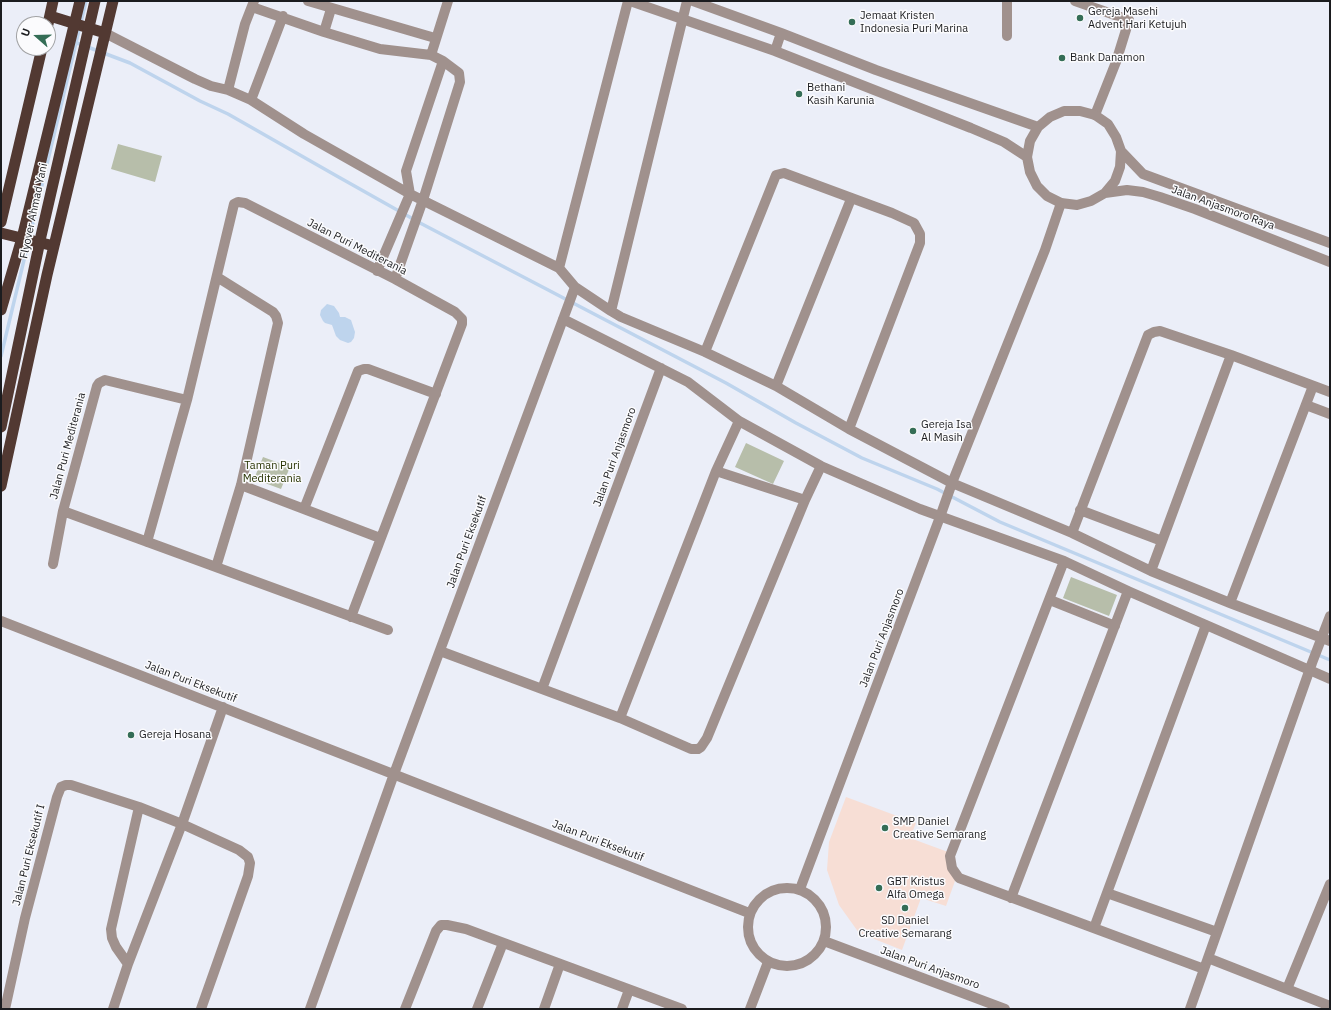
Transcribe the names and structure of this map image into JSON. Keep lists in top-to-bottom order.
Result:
{
  "streets": {
    "highway": ["Flyover Ahmad Yani"],
    "street": [
      "Jalan Anjasmoro Raya",
      "Jalan Puri Mediterania",
      "Jalan Puri Anjasmoro",
      "Jalan Puri Eksekutif",
      "Jalan Puri Eksekutif I"
    ]
  },
  "crossings": [
    ["Jalan Anjasmoro Raya", "Jalan Puri Anjasmoro"],
    ["Jalan Puri Anjasmoro", "Jalan Puri Eksekutif"]
  ],
  "parks": ["Taman Puri Mediterania"],
  "places": [
    "Gereja Masehi Advent Hari Ketujuh",
    "Jemaat Kristen Indonesia Puri Marina",
    "Bank Danamon",
    "Bethani Kasih Karunia",
    "Gereja Isa Al Masih",
    "Gereja Hosana",
    "SMP Daniel Creative Semarang",
    "GBT Kristus Alfa Omega",
    "SD Daniel Creative Semarang"
  ],
  "north": "left"
}
